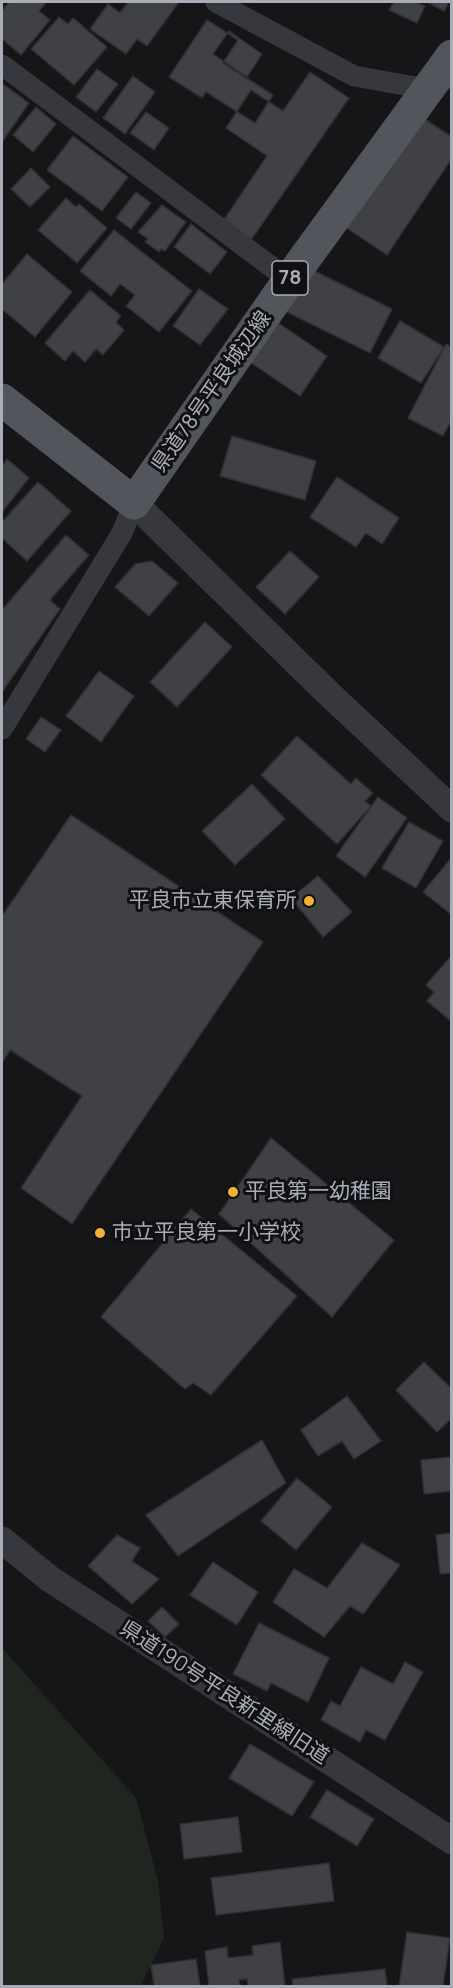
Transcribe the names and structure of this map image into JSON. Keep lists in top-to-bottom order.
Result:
{
  "streets": {
    "main road": ["78", "県道78号平良城辺線"],
    "street": ["県道190号平良新里線旧道"]
  },
  "places": ["平良市立東保育所", "平良第一幼稚園", "市立平良第一小学校"]
}
